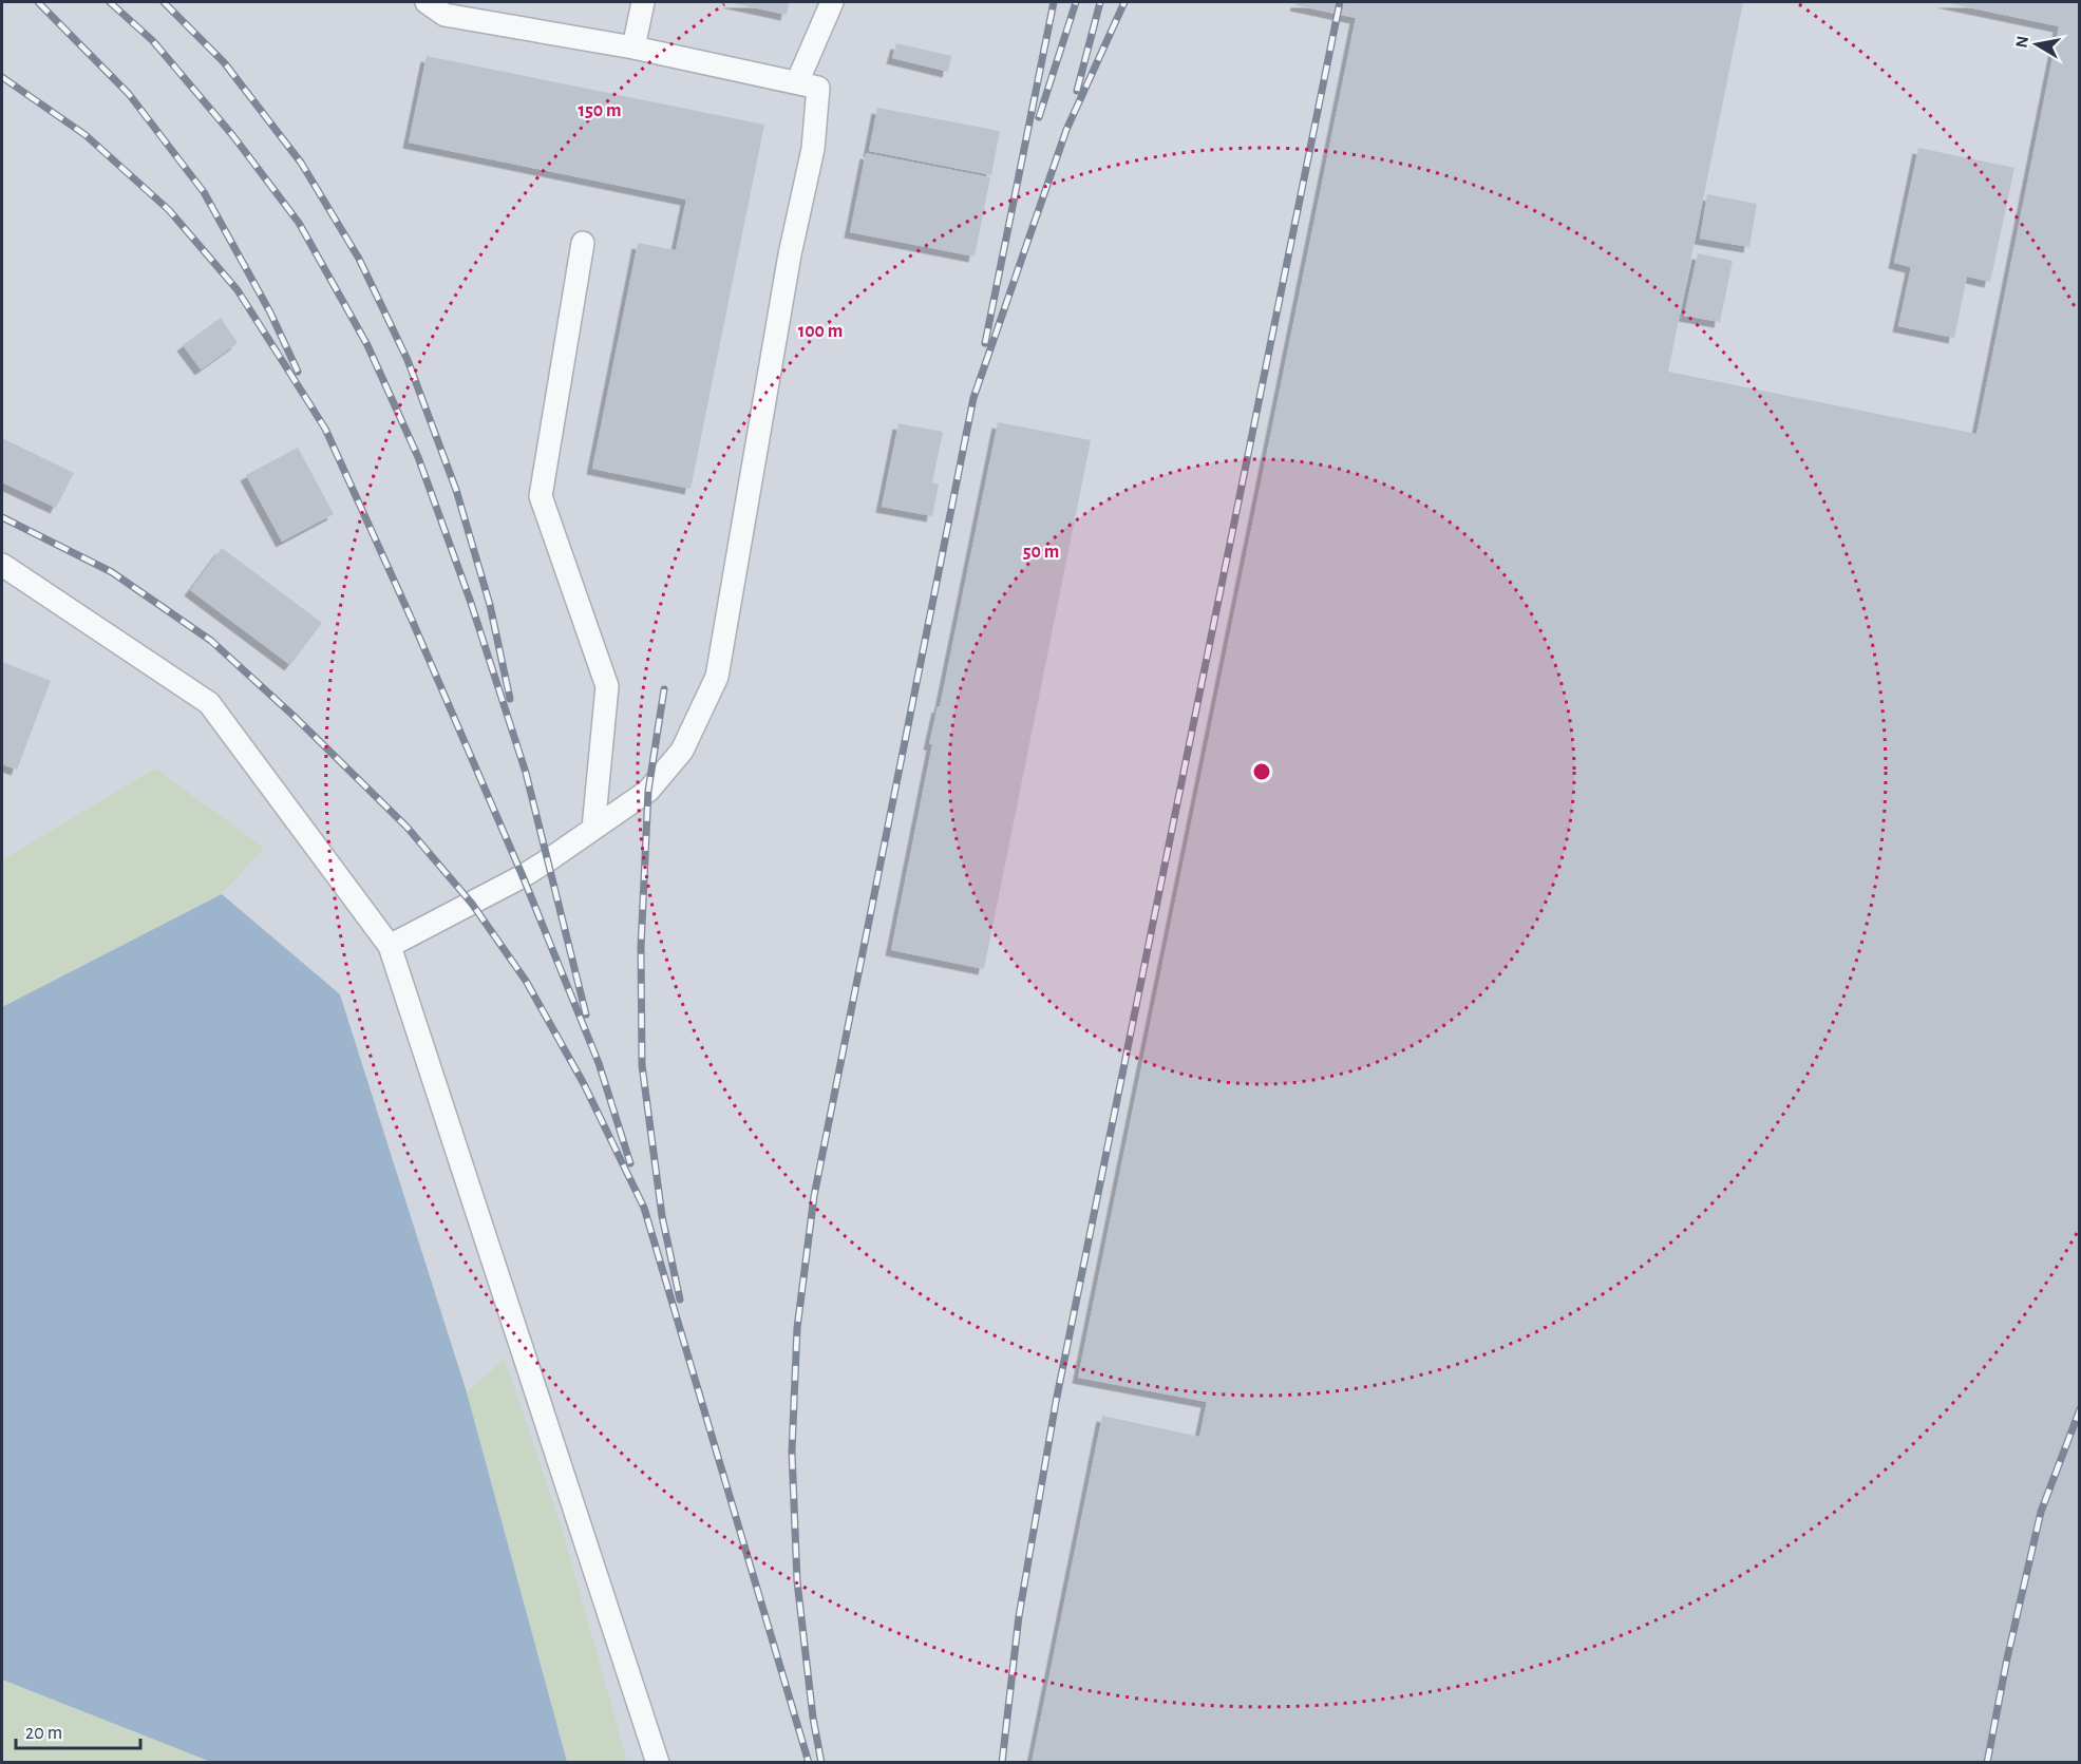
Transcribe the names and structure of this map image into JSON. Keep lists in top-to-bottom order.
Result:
{
  "scale_bar": "20 m",
  "north": "left",
  "rings": ["150 m", "100 m", "50 m"]
}
